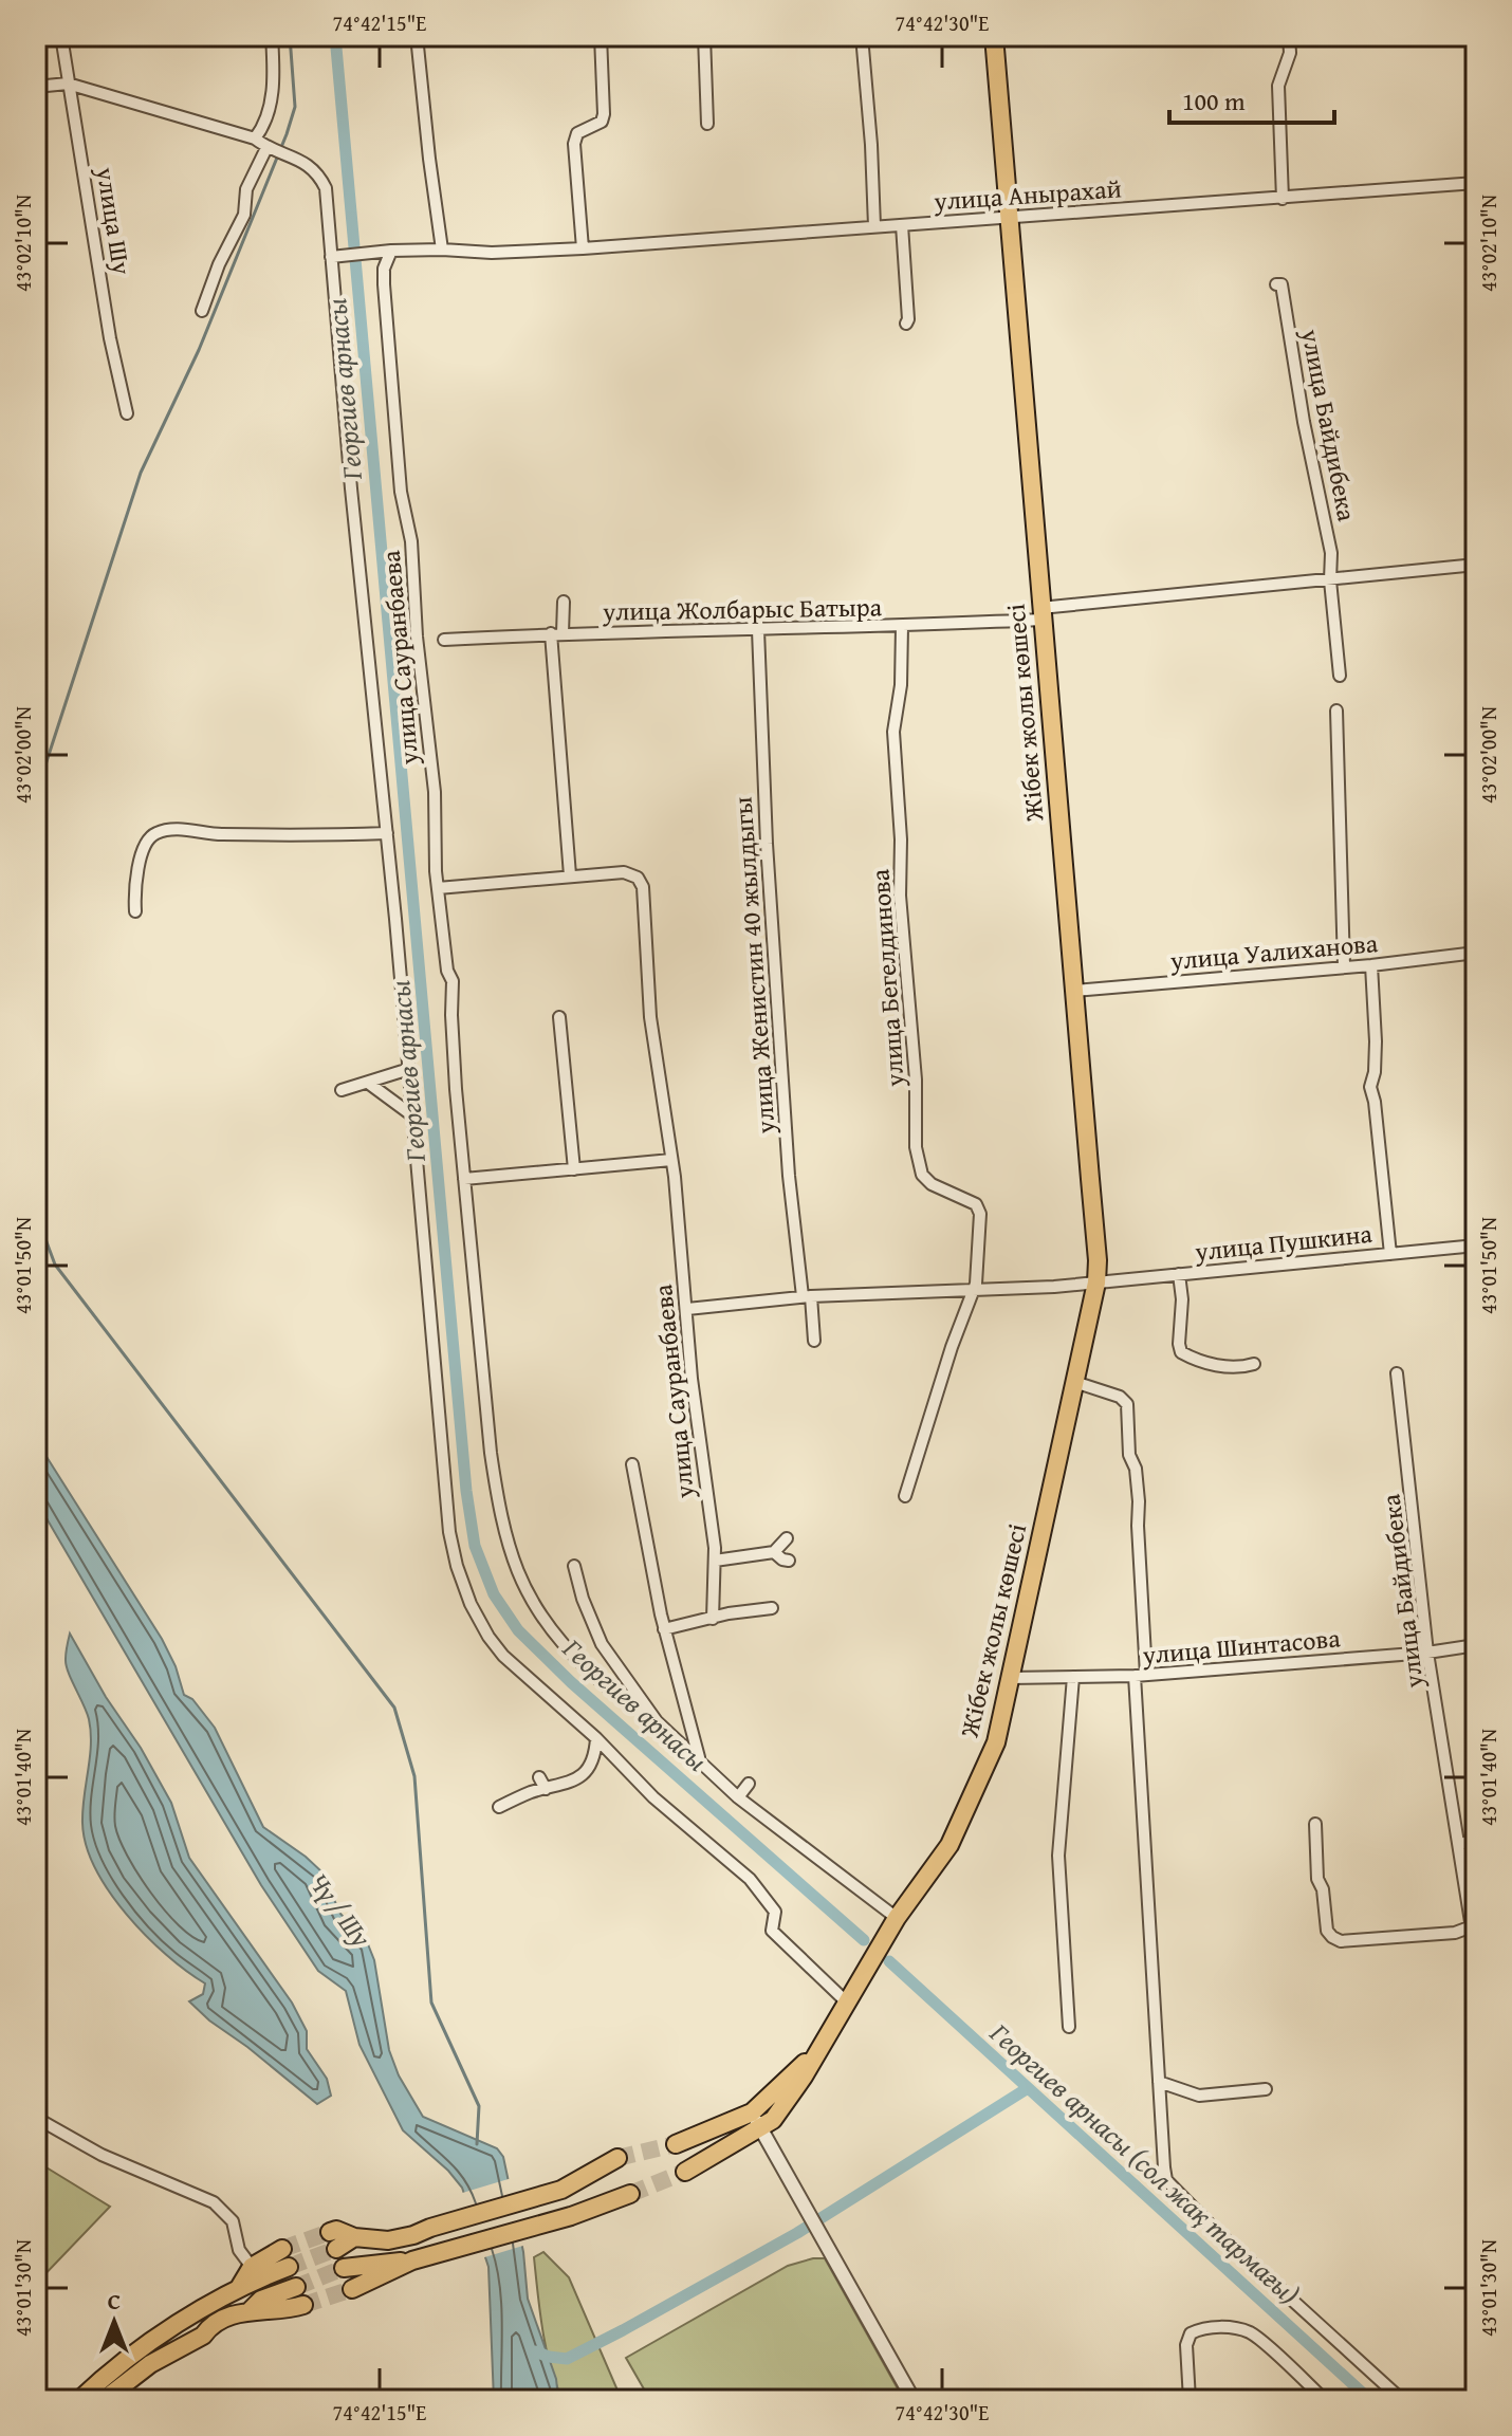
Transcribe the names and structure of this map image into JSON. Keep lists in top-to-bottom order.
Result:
{
  "streets": {
    "highway": ["Жібек жолы көшесі"],
    "street": [
      "улица Анырахай",
      "улица Шу",
      "улица Байдибека",
      "улица Жолбарыс Батыра",
      "улица Сауранбаева",
      "улица Уалиханова",
      "улица Женистин 40 жылдыгы",
      "улица Бегелдинова",
      "улица Пушкина",
      "улица Шинтасова"
    ]
  },
  "crossings": [
    ["улица Анырахай", "улица Сауранбаева"],
    ["улица Анырахай", "Жібек жолы көшесі"],
    ["улица Байдибека", "улица Жолбарыс Батыра"],
    ["улица Байдибека", "улица Шинтасова"],
    ["улица Жолбарыс Батыра", "Жібек жолы көшесі"],
    ["улица Жолбарыс Батыра", "улица Женистин 40 жылдыгы"],
    ["улица Жолбарыс Батыра", "улица Бегелдинова"],
    ["улица Сауранбаева", "улица Пушкина"],
    ["Жібек жолы көшесі", "улица Уалиханова"],
    ["Жібек жолы көшесі", "улица Пушкина"],
    ["Жібек жолы көшесі", "улица Шинтасова"],
    ["улица Женистин 40 жылдыгы", "улица Пушкина"],
    ["улица Бегелдинова", "улица Пушкина"]
  ],
  "water": ["Георгиев арнасы", "Чү / Шу", "Георгиев арнасы (сол жақ тармағы)"],
  "scale_bar": "100 m",
  "north": "top",
  "coordinates": [
    "74°42'15\"E",
    "74°42'30\"E",
    "43°02'10\"N",
    "43°02'00\"N",
    "43°01'50\"N",
    "43°01'40\"N",
    "43°01'30\"N"
  ]
}
